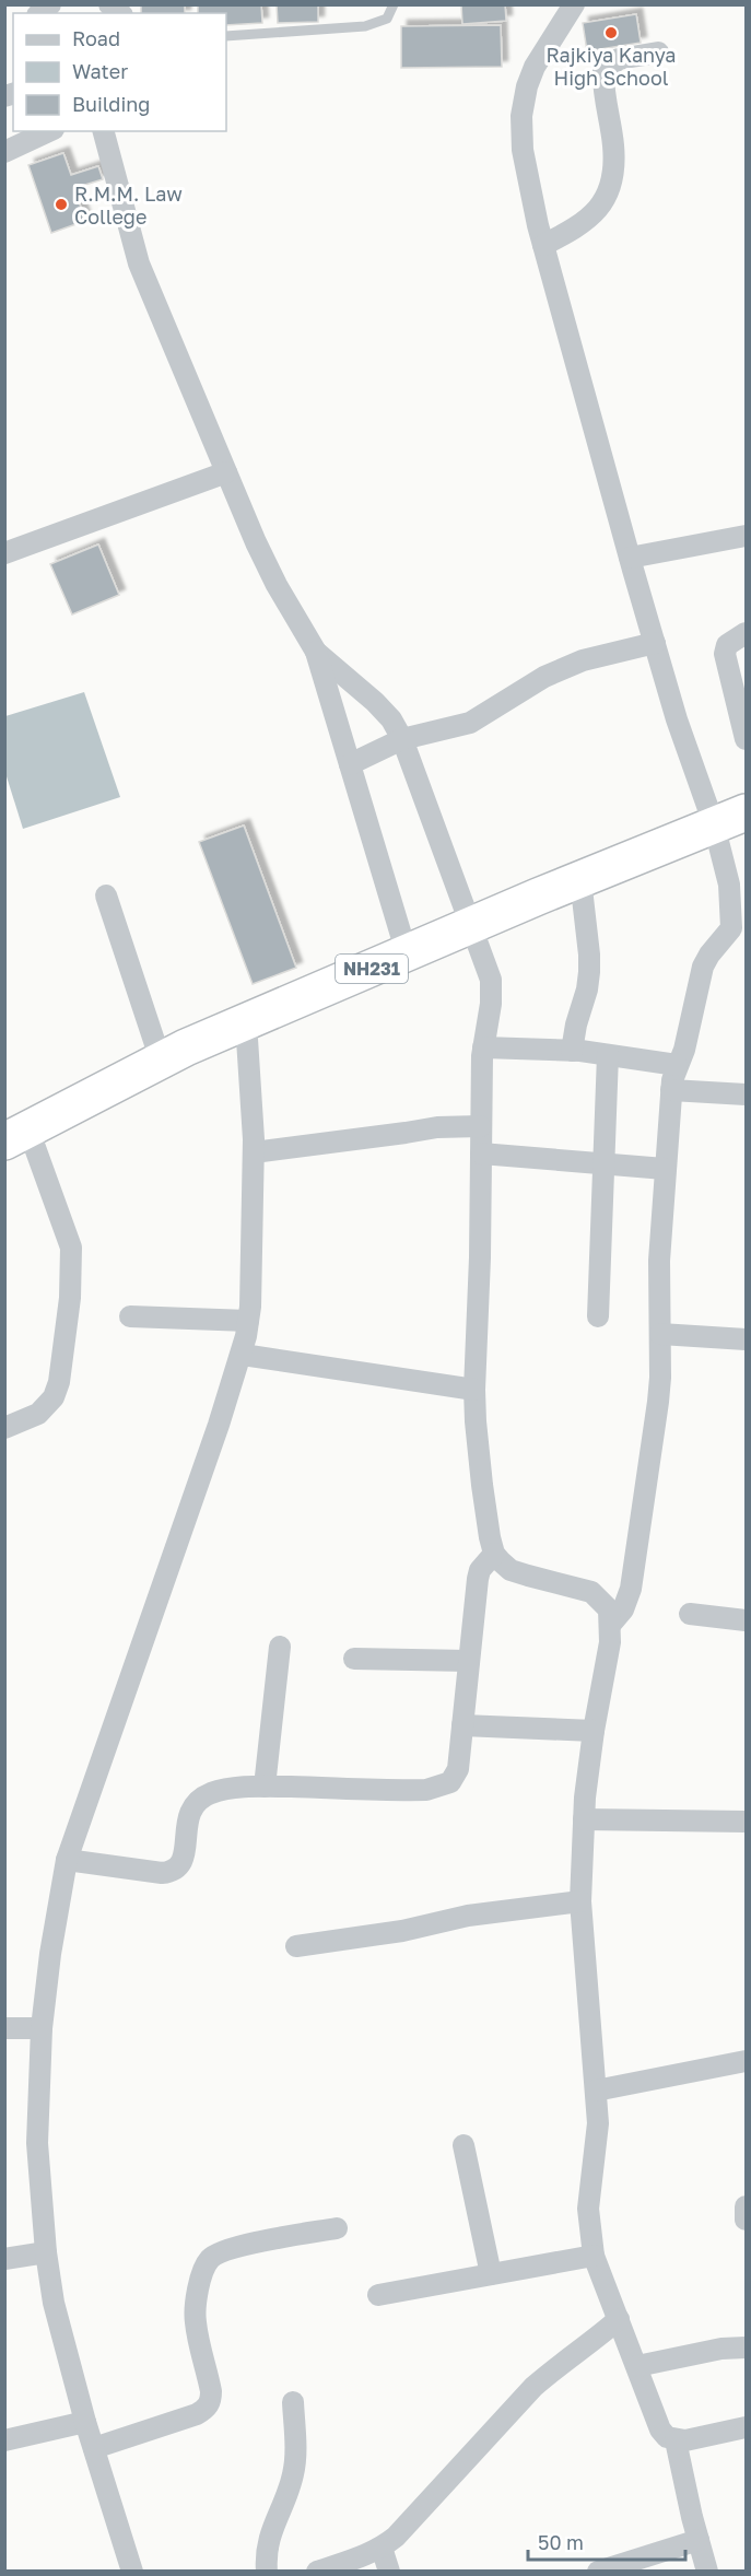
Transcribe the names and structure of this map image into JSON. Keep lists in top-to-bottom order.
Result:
{
  "streets": {
    "highway": ["NH231"]
  },
  "places": ["Rajkiya Kanya High School", "R.M.M. Law College"],
  "legend": ["Road", "Water", "Building"],
  "scale_bar": "50 m"
}
